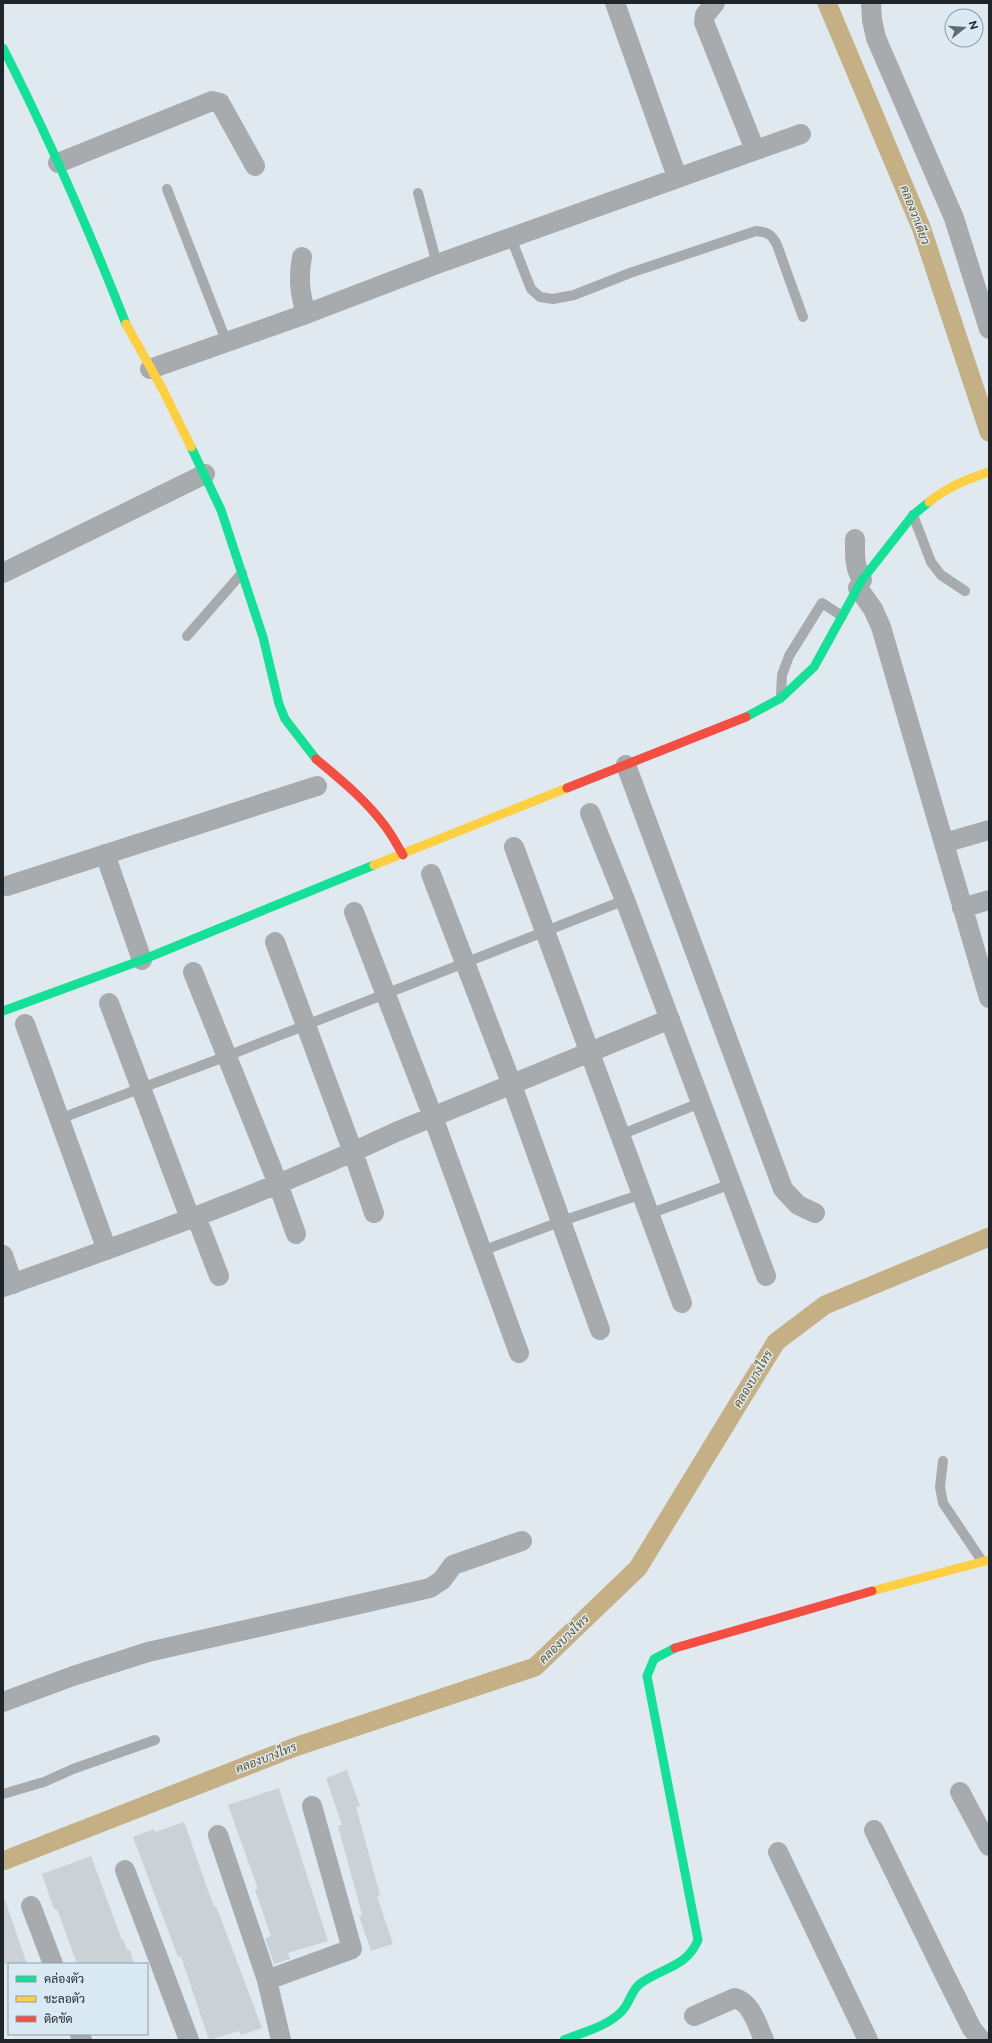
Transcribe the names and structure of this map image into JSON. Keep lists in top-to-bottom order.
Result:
{
  "water": ["คลองวาเดียว", "คลองบางไทร"],
  "legend": ["คล่องตัว", "ชะลอตัว", "ติดขัด"],
  "north": "right"
}
